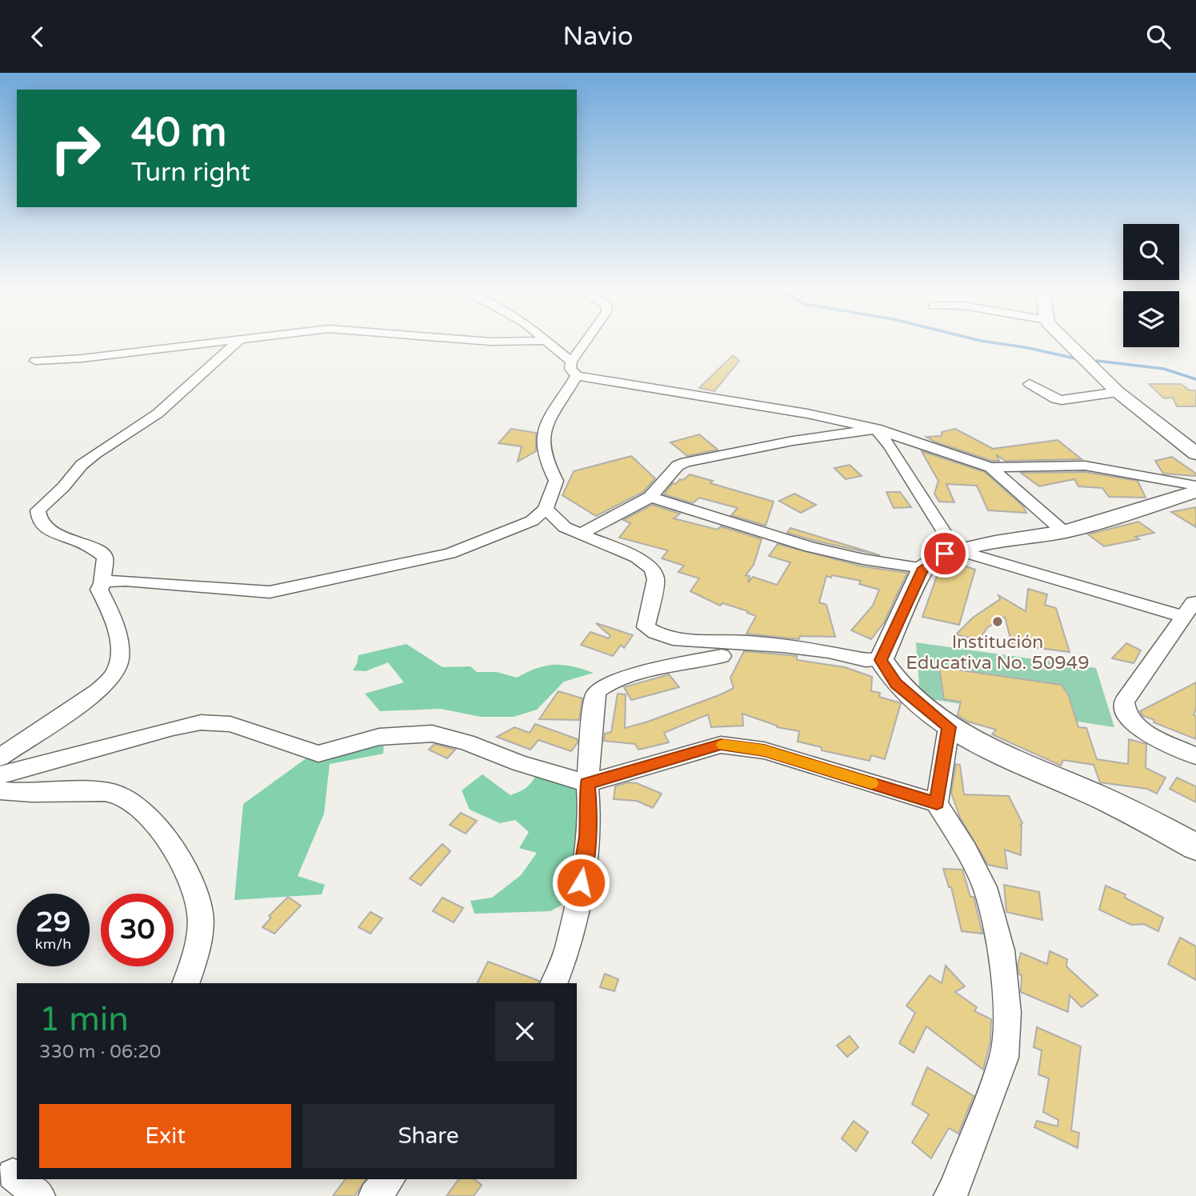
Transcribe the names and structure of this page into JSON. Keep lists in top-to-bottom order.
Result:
{
  "places": ["Institución Educativa No. 50949"],
  "page": {
    "header": "Navio",
    "turn": ["40 m", "Turn right"],
    "speed": "29 km/h",
    "limit": "30",
    "heading": ["1 min", "330 m · 06:20"],
    "buttons": ["Exit", "Share"]
  }
}
